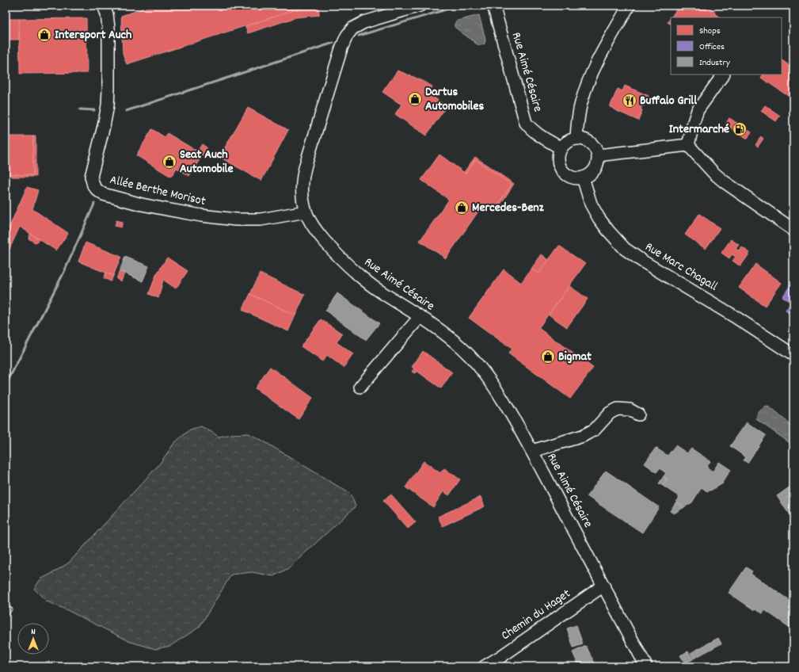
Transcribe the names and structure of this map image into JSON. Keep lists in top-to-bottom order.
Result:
{
  "streets": {
    "street": [
      "Rue Aimé Césaire",
      "Allée Berthe Morisot",
      "Rue Marc Chagall",
      "Chemin du Haget"
    ]
  },
  "crossings": [
    ["Rue Aimé Césaire", "Allée Berthe Morisot"],
    ["Rue Aimé Césaire", "Rue Marc Chagall"],
    ["Rue Aimé Césaire", "Chemin du Haget"]
  ],
  "places": {
    "shop": [
      "Intersport Auch",
      "Dartus Automobiles",
      "Seat Auch Automobile",
      "Mercedes-Benz",
      "Bigmat"
    ],
    "restaurant": ["Buffalo Grill"],
    "fuel station": ["Intermarché"]
  },
  "legend": ["Shops", "Offices", "Industry"],
  "north": "top"
}
